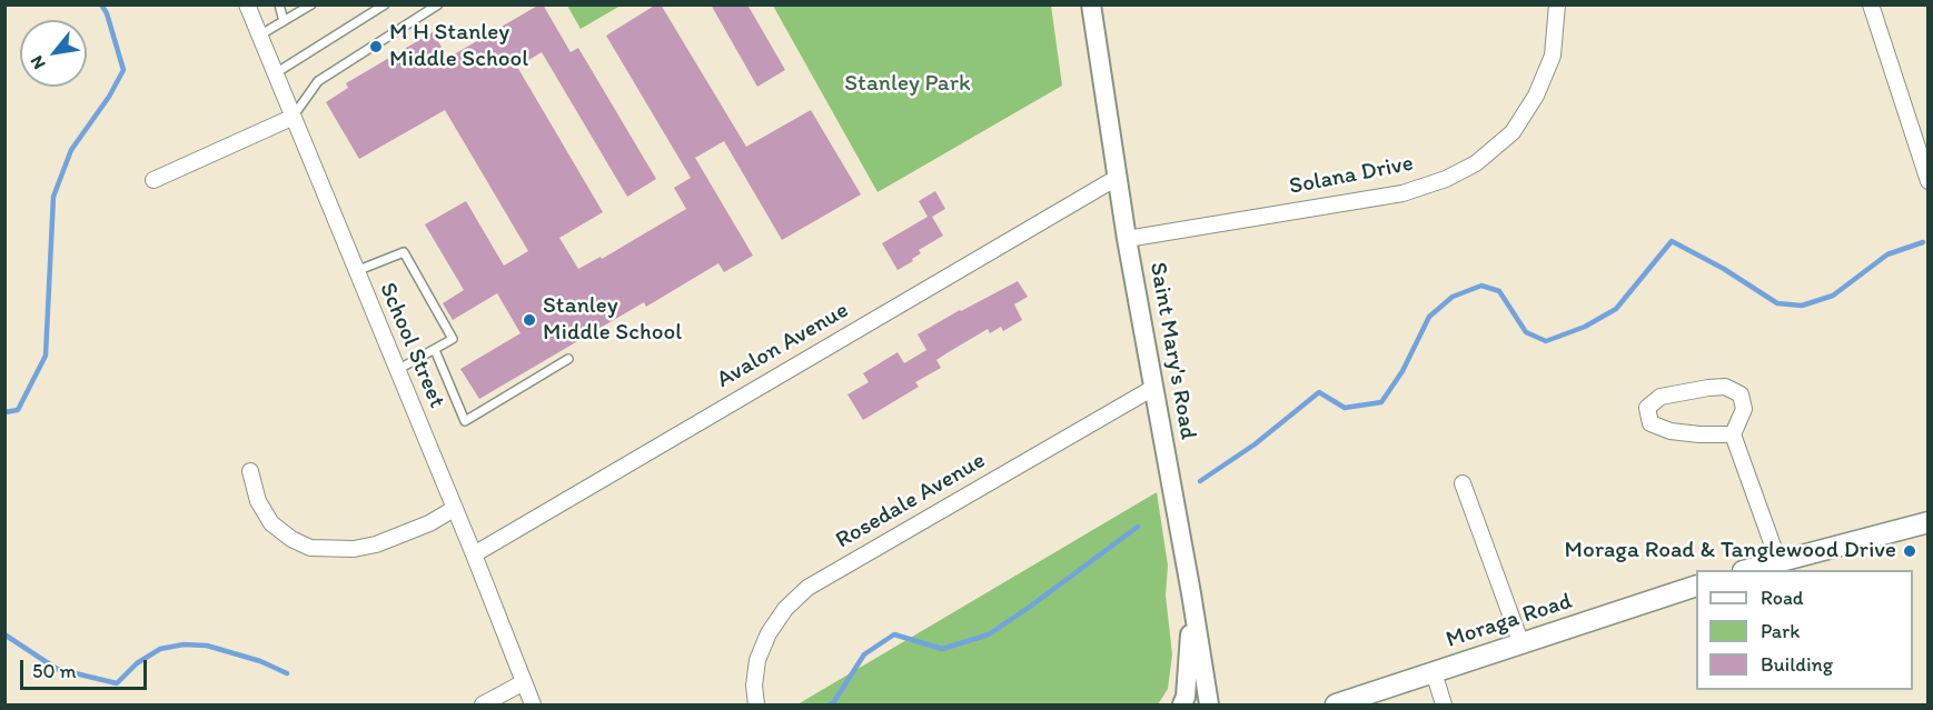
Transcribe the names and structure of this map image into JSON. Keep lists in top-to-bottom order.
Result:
{
  "streets": {
    "main road": ["Moraga Road"],
    "street": [
      "Solana Drive",
      "School Street",
      "Avalon Avenue",
      "Saint Mary's Road",
      "Rosedale Avenue"
    ]
  },
  "crossings": [
    ["Solana Drive", "Saint Mary's Road"],
    ["School Street", "Avalon Avenue"],
    ["Avalon Avenue", "Saint Mary's Road"],
    ["Saint Mary's Road", "Rosedale Avenue"]
  ],
  "parks": ["Stanley Park"],
  "places": ["M H Stanley Middle School", "Stanley Middle School", "Moraga Road & Tanglewood Drive"],
  "legend": ["Road", "Park", "Building"],
  "scale_bar": "50 m",
  "north": "bottom left"
}
